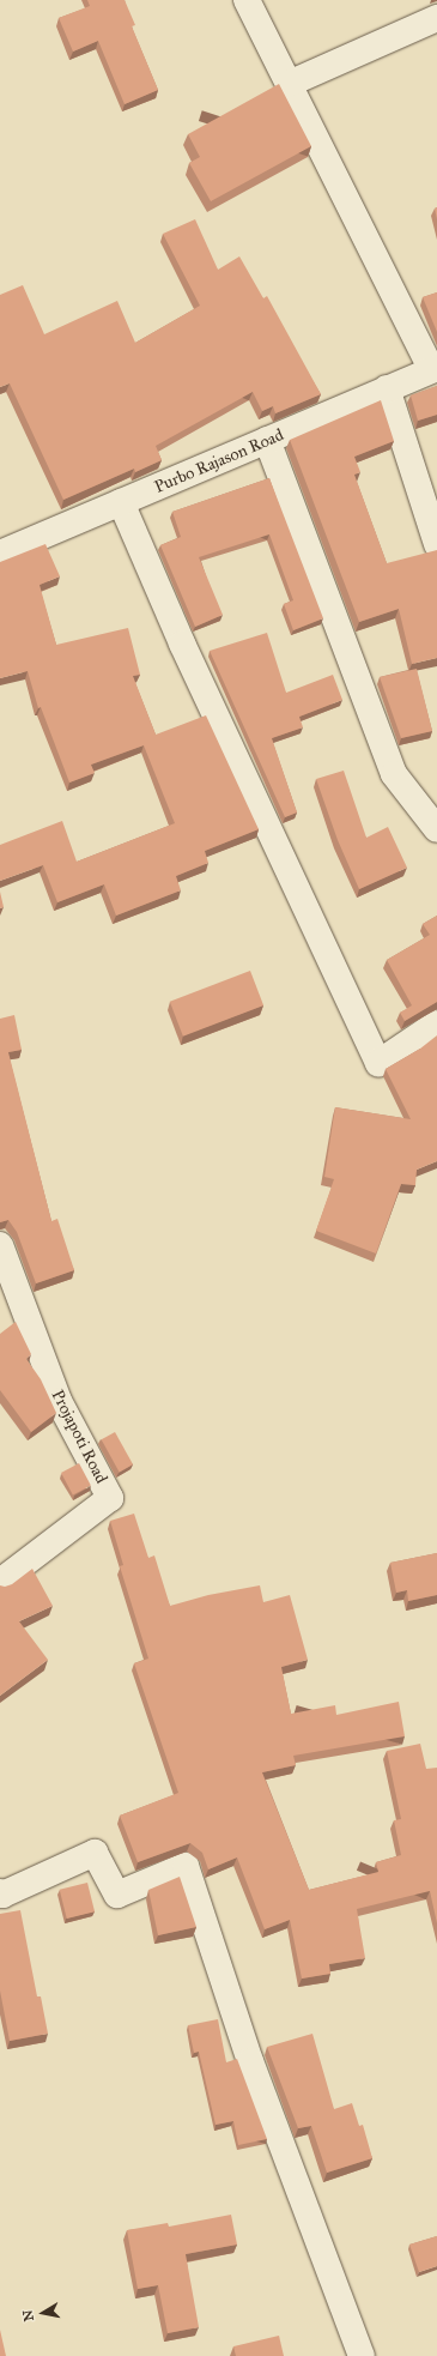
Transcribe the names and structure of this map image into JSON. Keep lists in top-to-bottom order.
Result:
{
  "streets": {
    "street": ["Purbo Rajason Road", "Projapoti Road"]
  },
  "north": "left"
}
